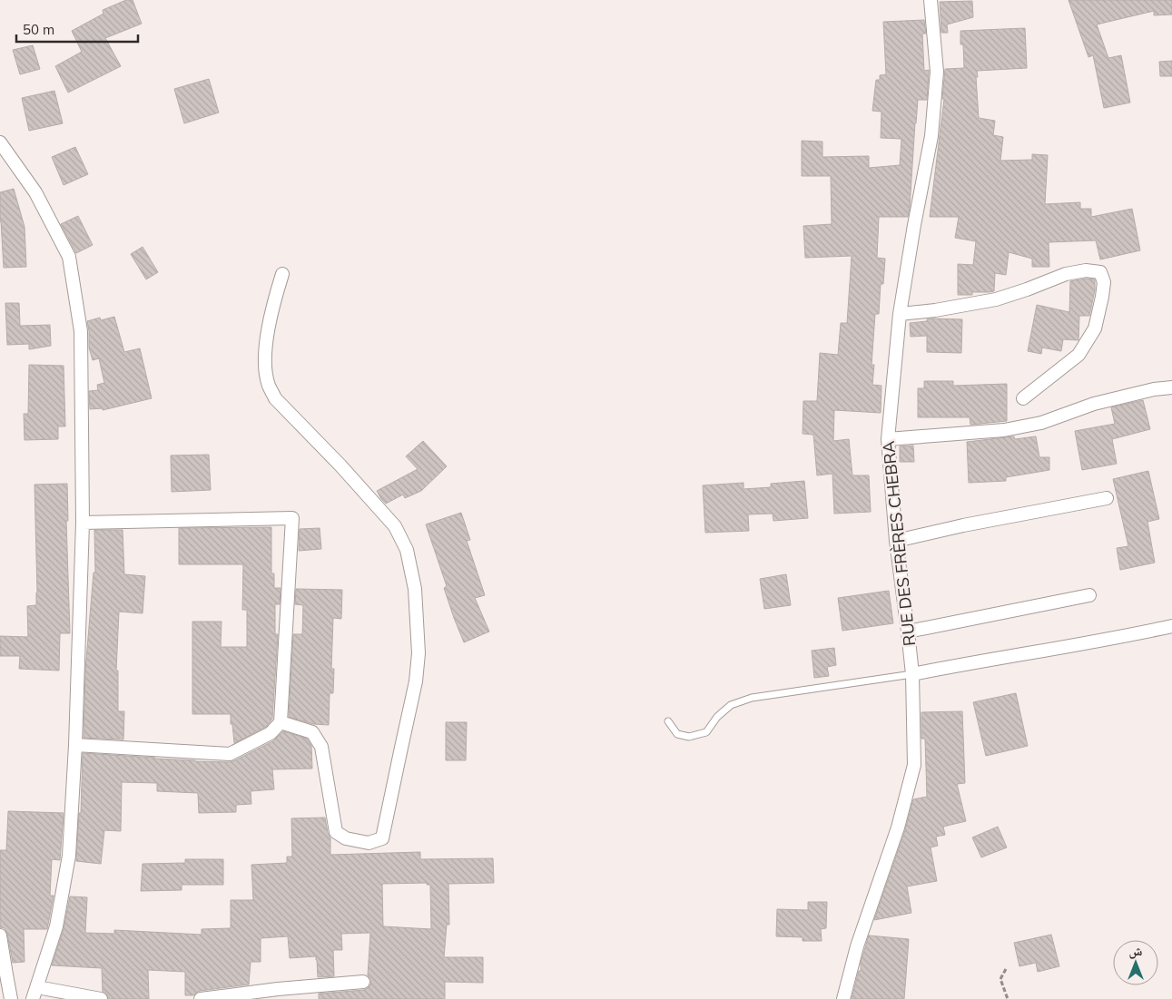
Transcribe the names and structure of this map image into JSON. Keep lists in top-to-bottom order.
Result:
{
  "streets": {
    "street": ["RUE DES FRÈRES CHEBRA"]
  },
  "scale_bar": "50 m",
  "north": "top"
}
